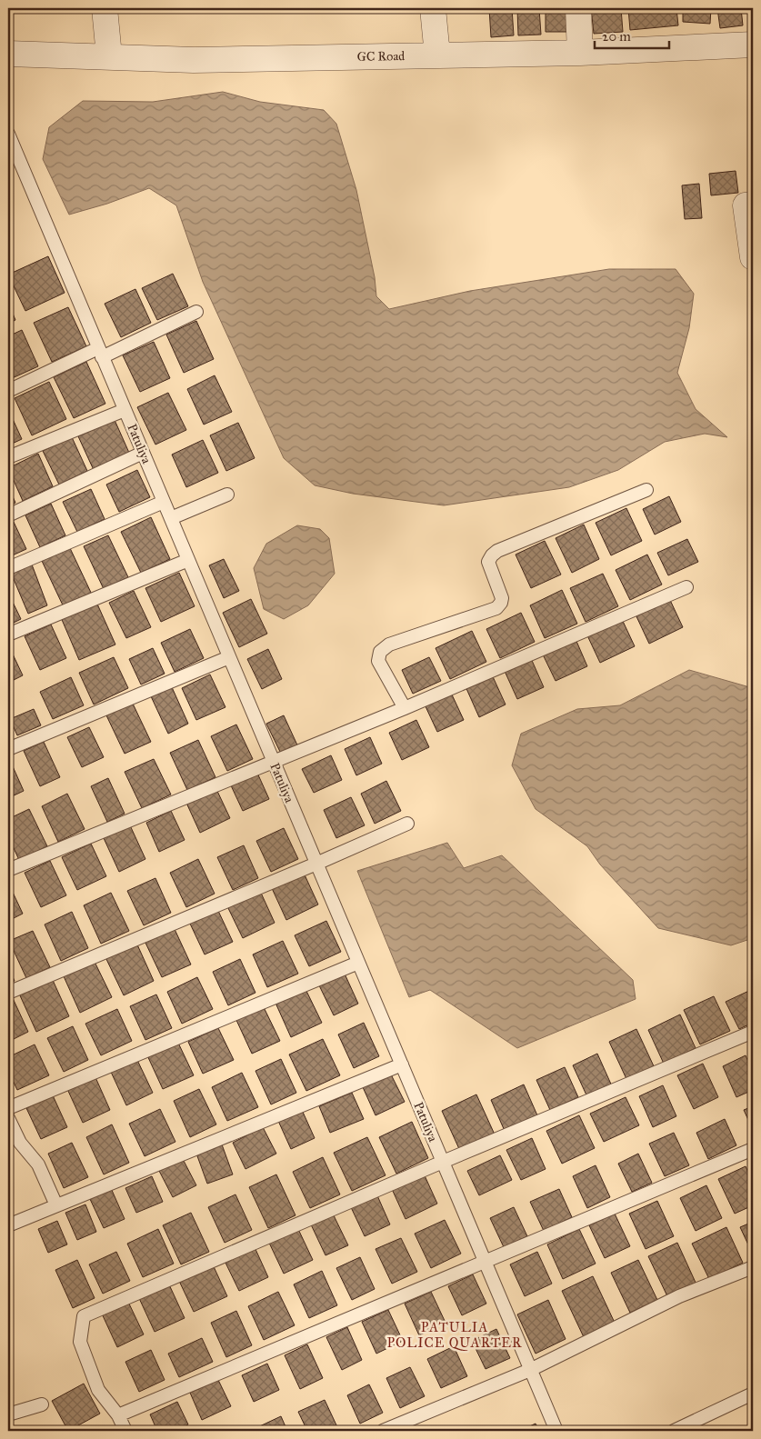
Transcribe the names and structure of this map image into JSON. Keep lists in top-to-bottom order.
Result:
{
  "streets": {
    "street": ["GC Road"],
    "lane": ["Patuliya"]
  },
  "districts": ["PATULIA POLICE QUARTER"],
  "scale_bar": "20 m"
}
